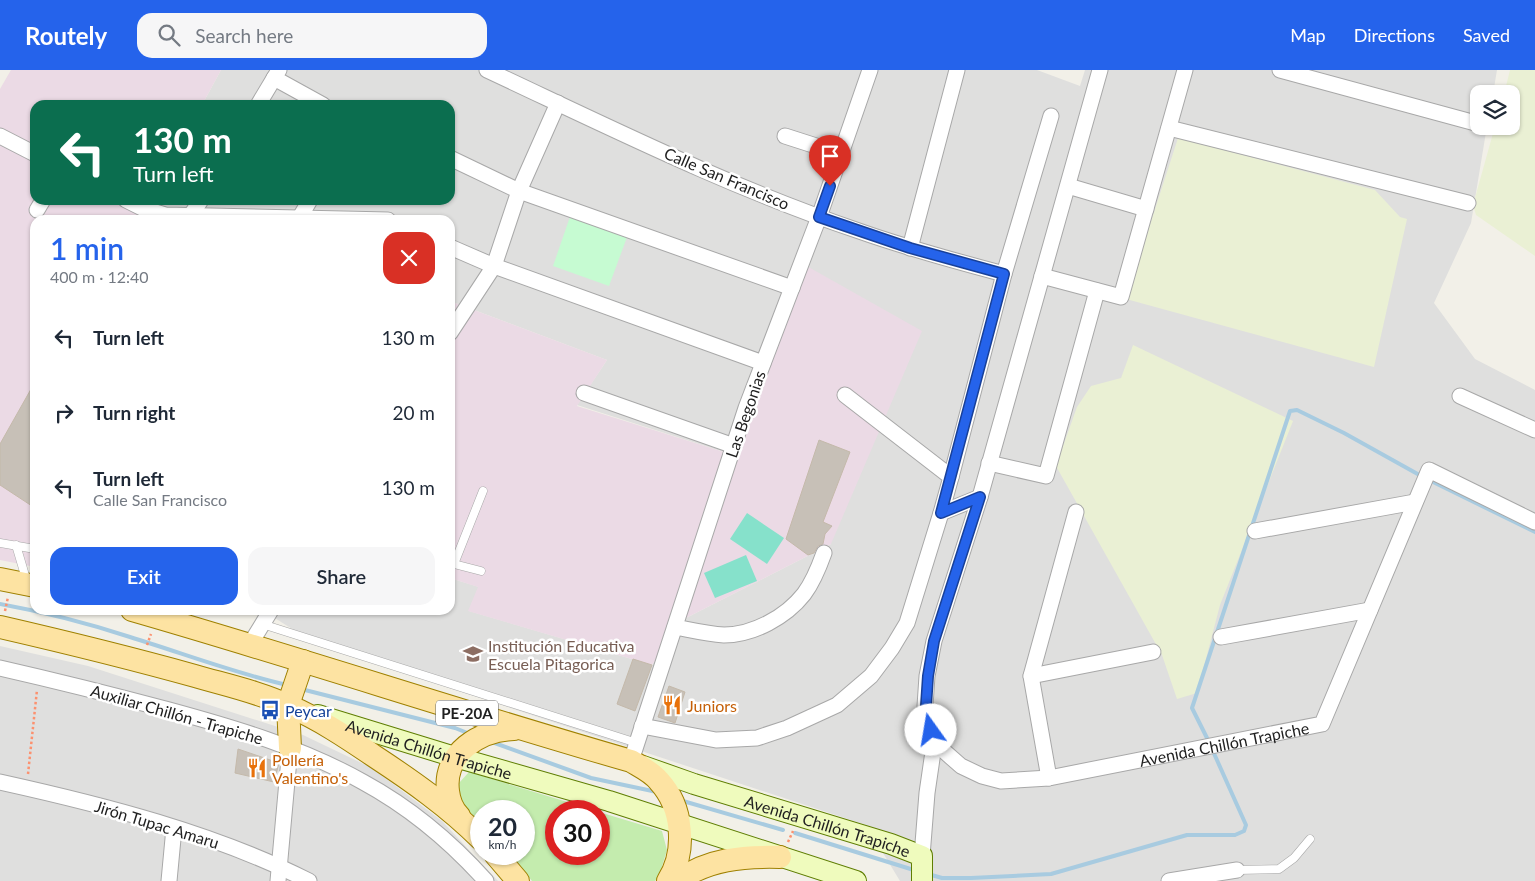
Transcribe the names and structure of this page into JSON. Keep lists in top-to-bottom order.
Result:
{
  "streets": {
    "main road": ["PE-20A", "Avenida Chillón Trapiche"],
    "street": [
      "Calle San Francisco",
      "Las Begonias",
      "Auxiliar Chillón - Trapiche",
      "Jirón Tupac Amaru"
    ]
  },
  "crossings": [
    ["Calle San Francisco", "Las Begonias"],
    ["Las Begonias", "PE-20A"],
    ["Las Begonias", "Avenida Chillón Trapiche"],
    ["PE-20A", "Avenida Chillón Trapiche"]
  ],
  "places": {
    "school or university": ["Institución Educativa Escuela Pitagorica"],
    "restaurant": ["Juniors", "Pollería Valentino's"],
    "bus stop": ["Peycar"]
  },
  "page": {
    "header": "Routely",
    "search": "Search here",
    "nav": ["Map", "Directions", "Saved"],
    "turn": ["130 m", "Turn left"],
    "heading": ["1 min", "400 m · 12:40"],
    "list": [
      {
        "name": "Turn left",
        "value": "130 m"
      },
      {
        "name": "Turn right",
        "value": "20 m"
      },
      {
        "name": "Turn left",
        "note": "Calle San Francisco",
        "value": "130 m"
      }
    ],
    "buttons": ["Exit", "Share"],
    "speed": "20 km/h",
    "limit": "30"
  }
}
